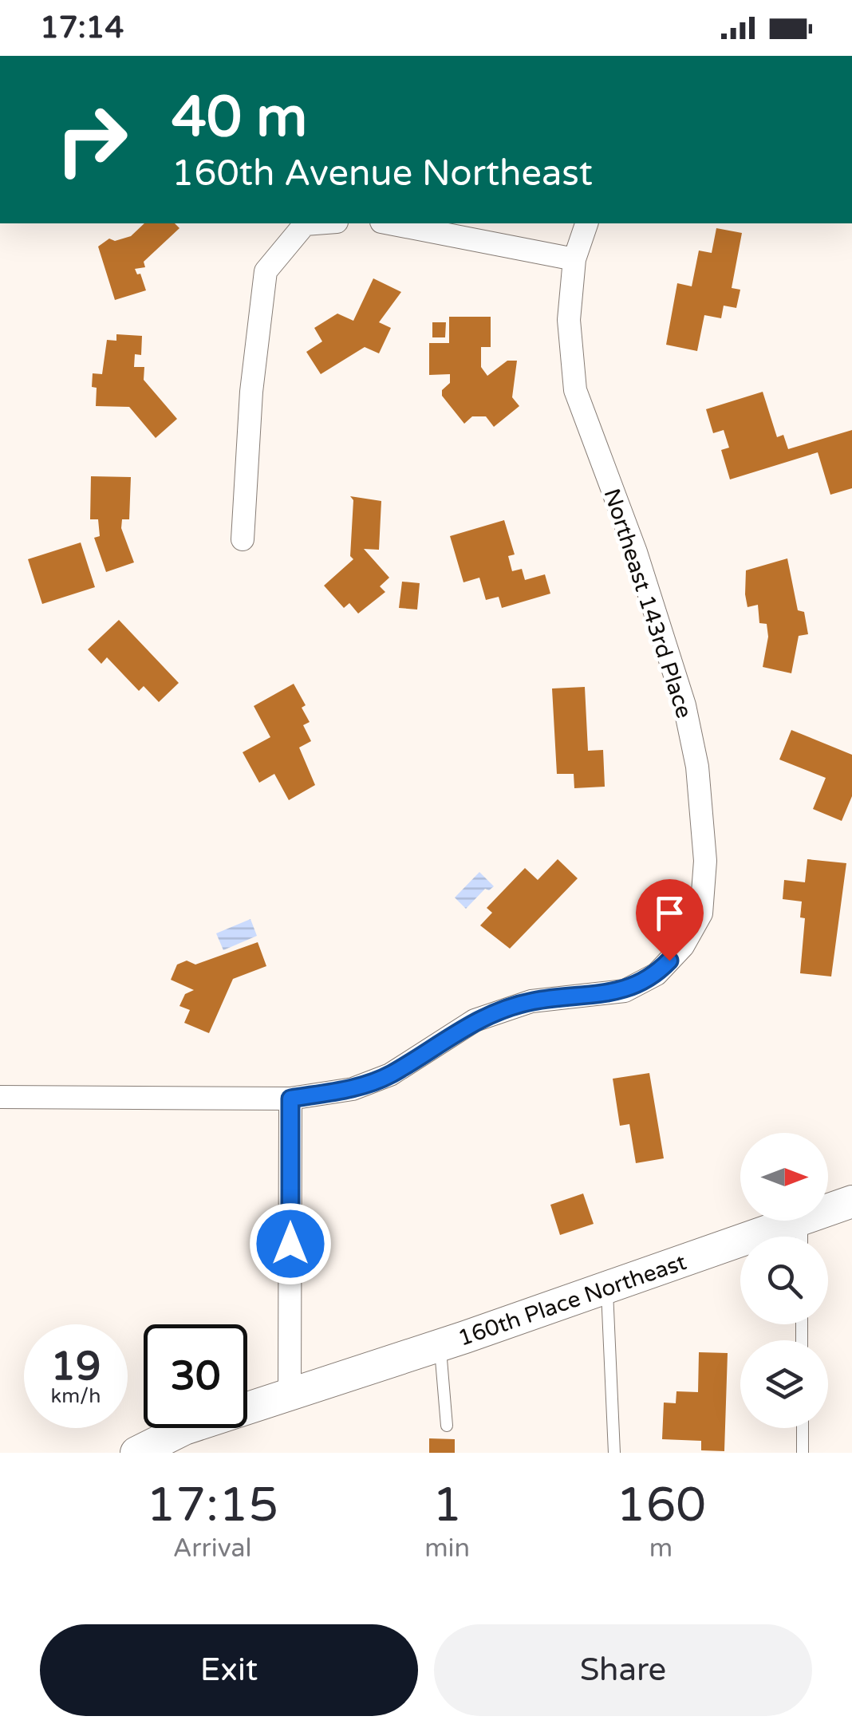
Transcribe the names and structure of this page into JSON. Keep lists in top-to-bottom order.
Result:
{
  "streets": {
    "street": ["Northeast 143rd Place", "160th Place Northeast"]
  },
  "north": "right",
  "page": {
    "status": "17:14",
    "turn": ["40 m", "160th Avenue Northeast"],
    "speed": "19 km/h",
    "limit": "30",
    "eta": [
      "17:15",
      "Arrival",
      "1",
      "min",
      "160",
      "m"
    ],
    "buttons": ["Exit", "Share"]
  }
}
